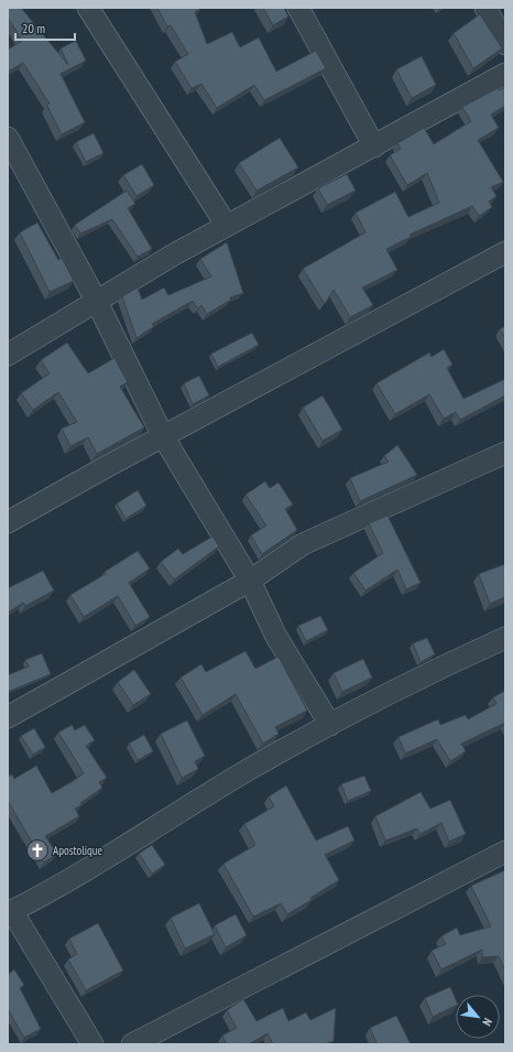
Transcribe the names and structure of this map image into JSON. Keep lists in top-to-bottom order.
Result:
{
  "places": {
    "church": ["Apostolique"]
  },
  "scale_bar": "20 m",
  "north": "bottom right"
}
